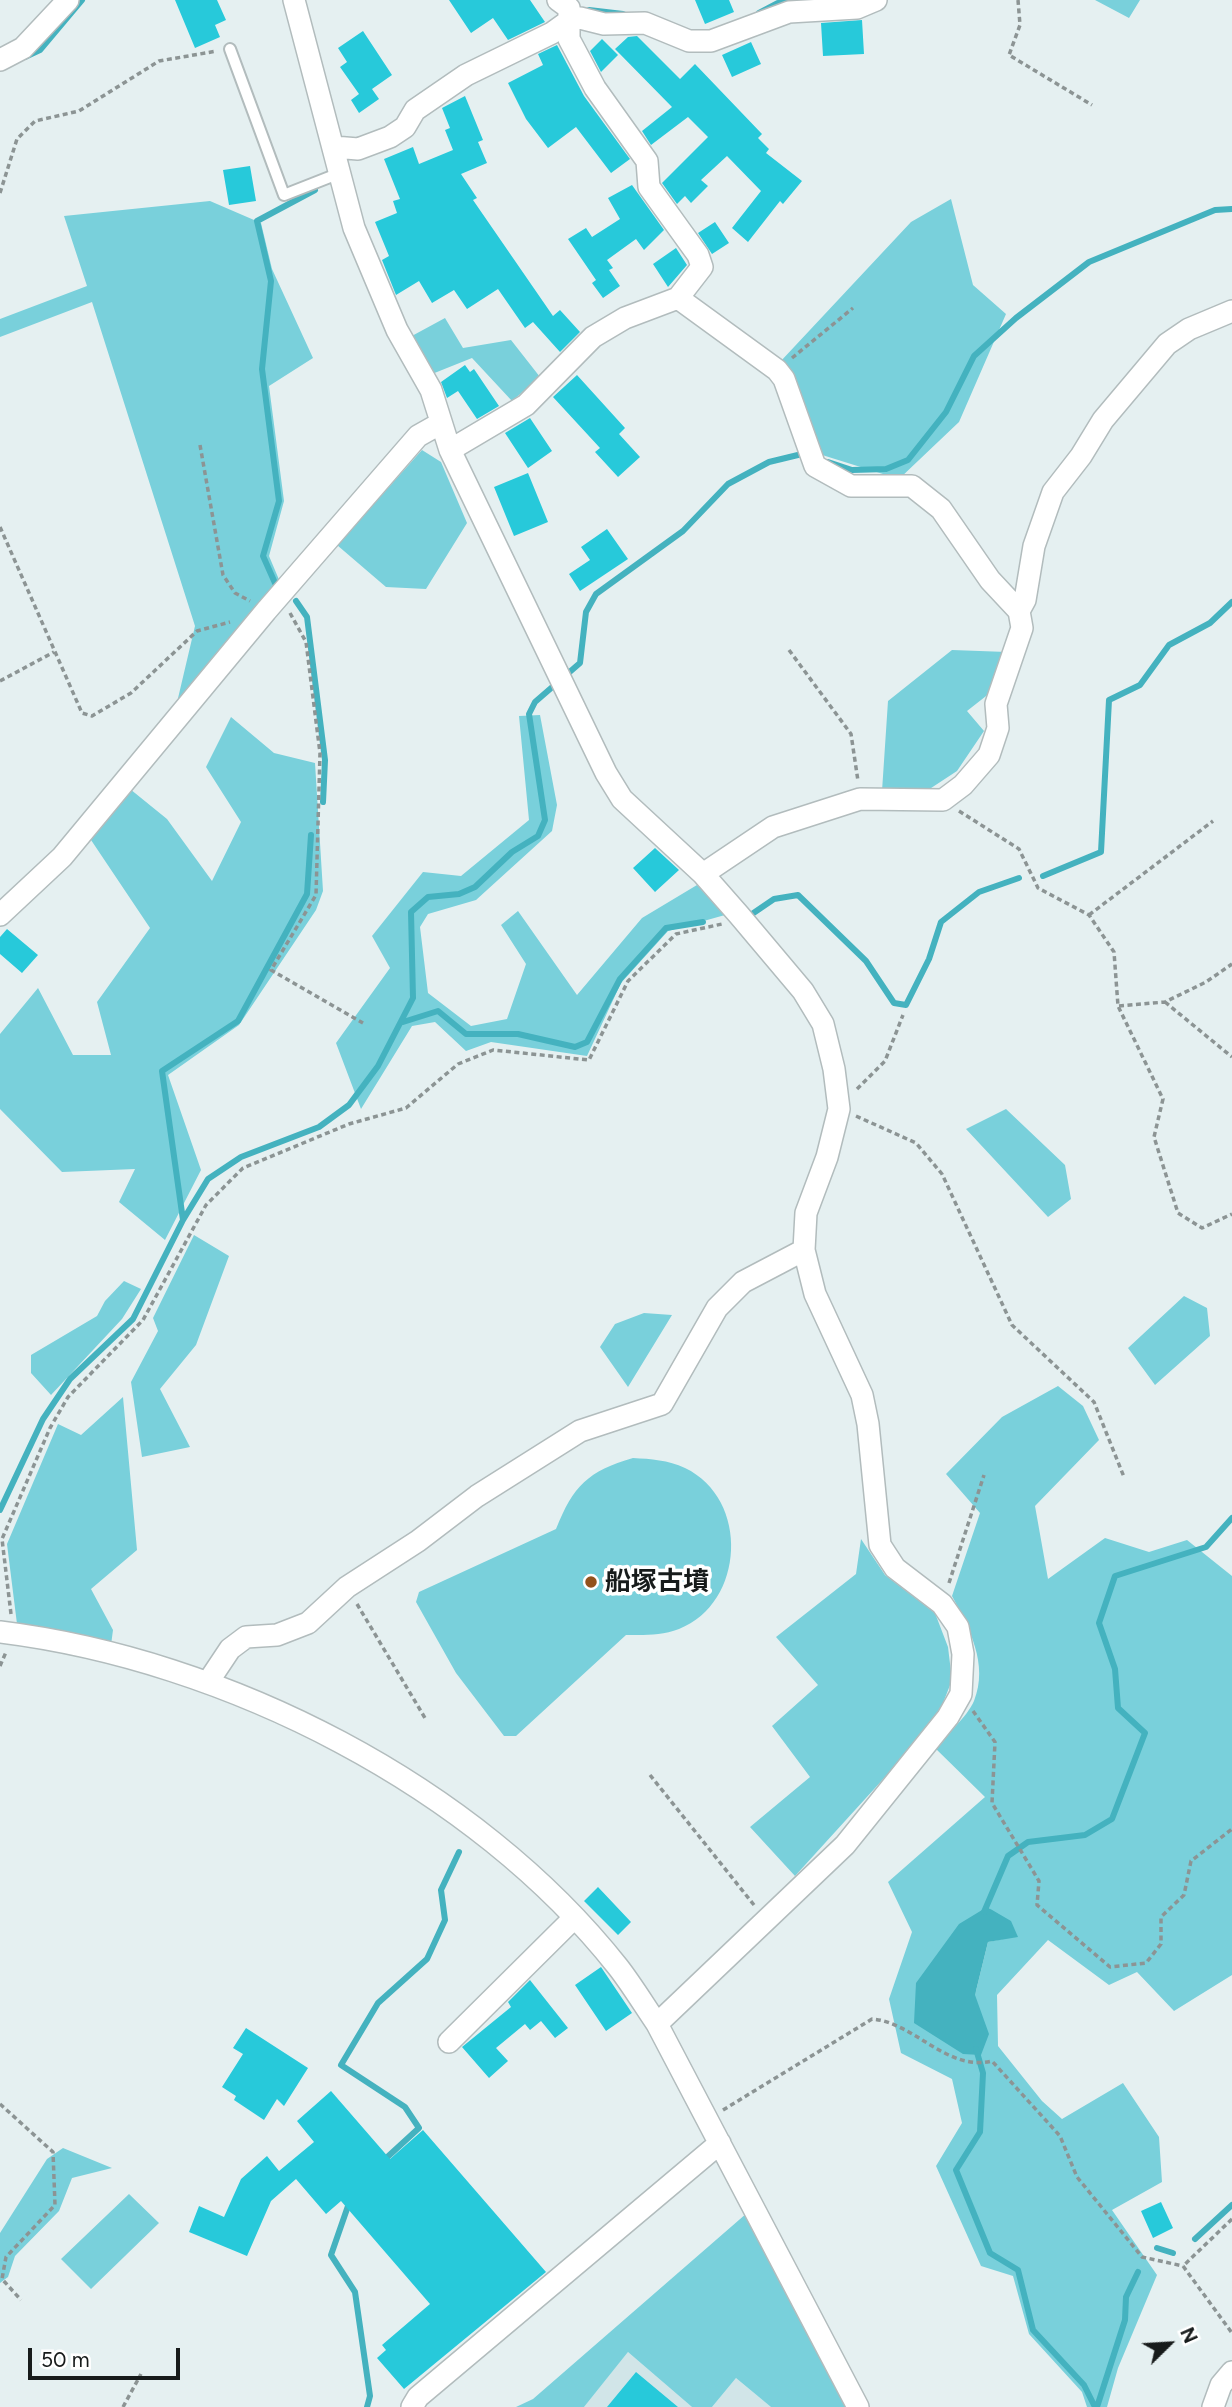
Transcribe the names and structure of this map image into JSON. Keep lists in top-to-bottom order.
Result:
{
  "places": ["船塚古墳"],
  "scale_bar": "50 m",
  "north": "top right"
}
